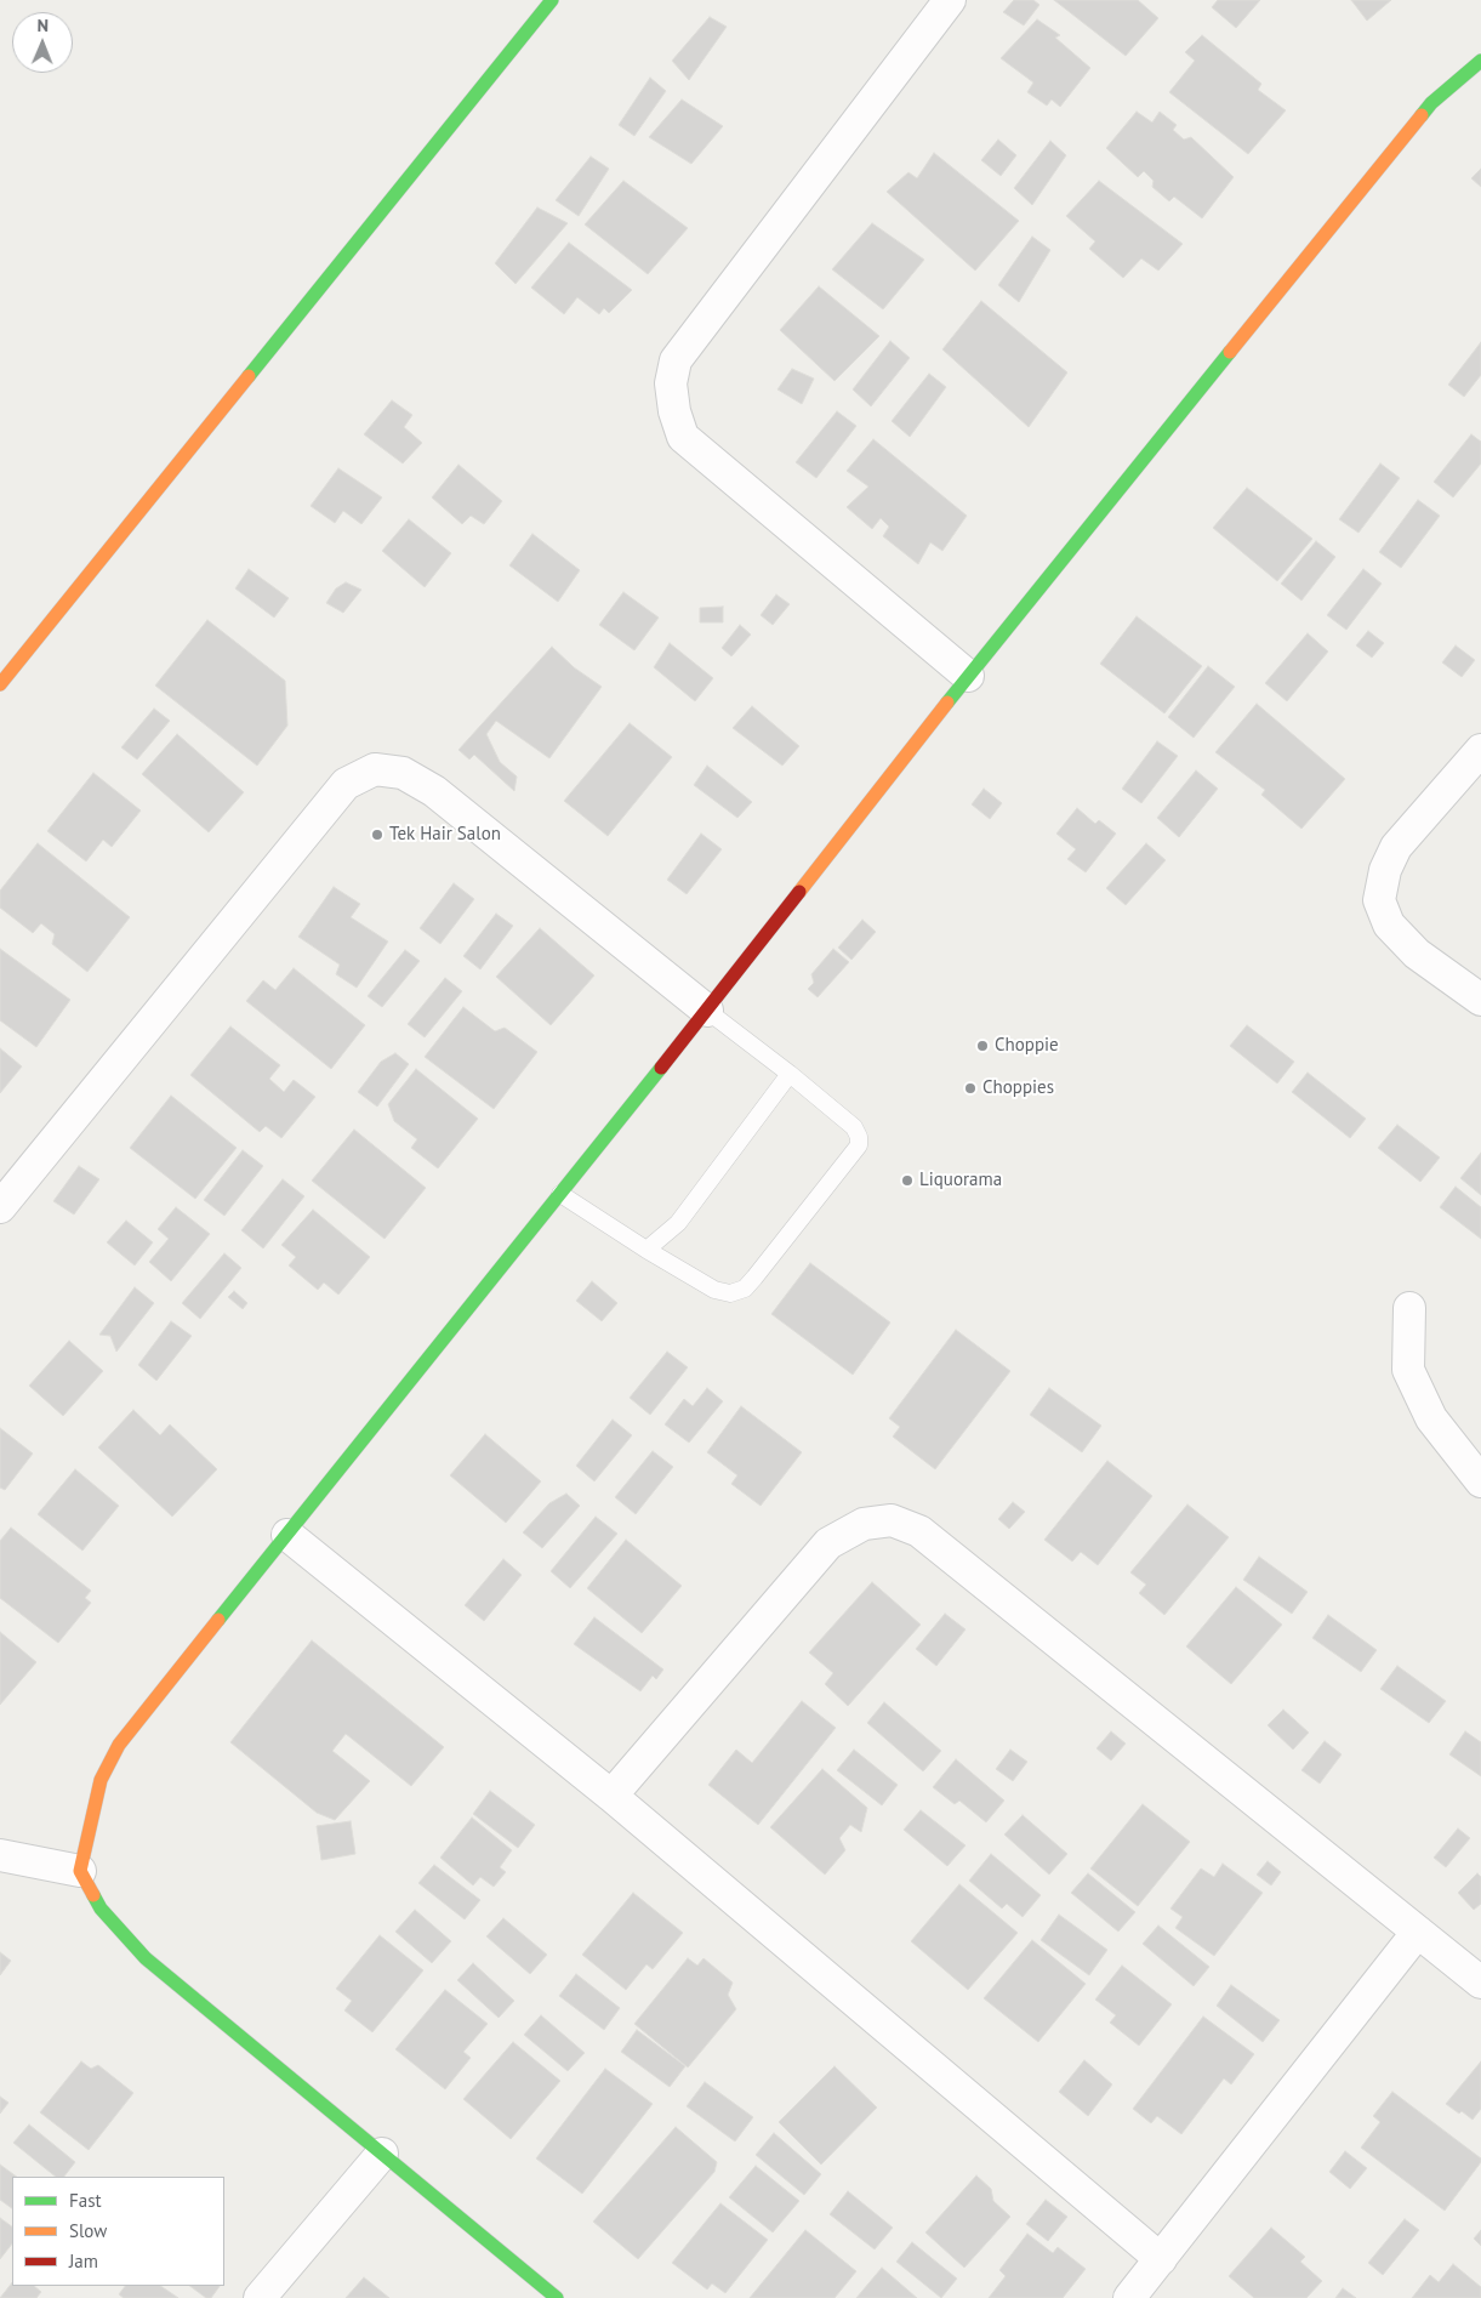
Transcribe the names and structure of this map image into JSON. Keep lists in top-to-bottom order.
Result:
{
  "places": [
    "Tek Hair Salon",
    "Choppie",
    "Choppies",
    "Liquorama"
  ],
  "legend": ["Fast", "Slow", "Jam"],
  "north": "top"
}
